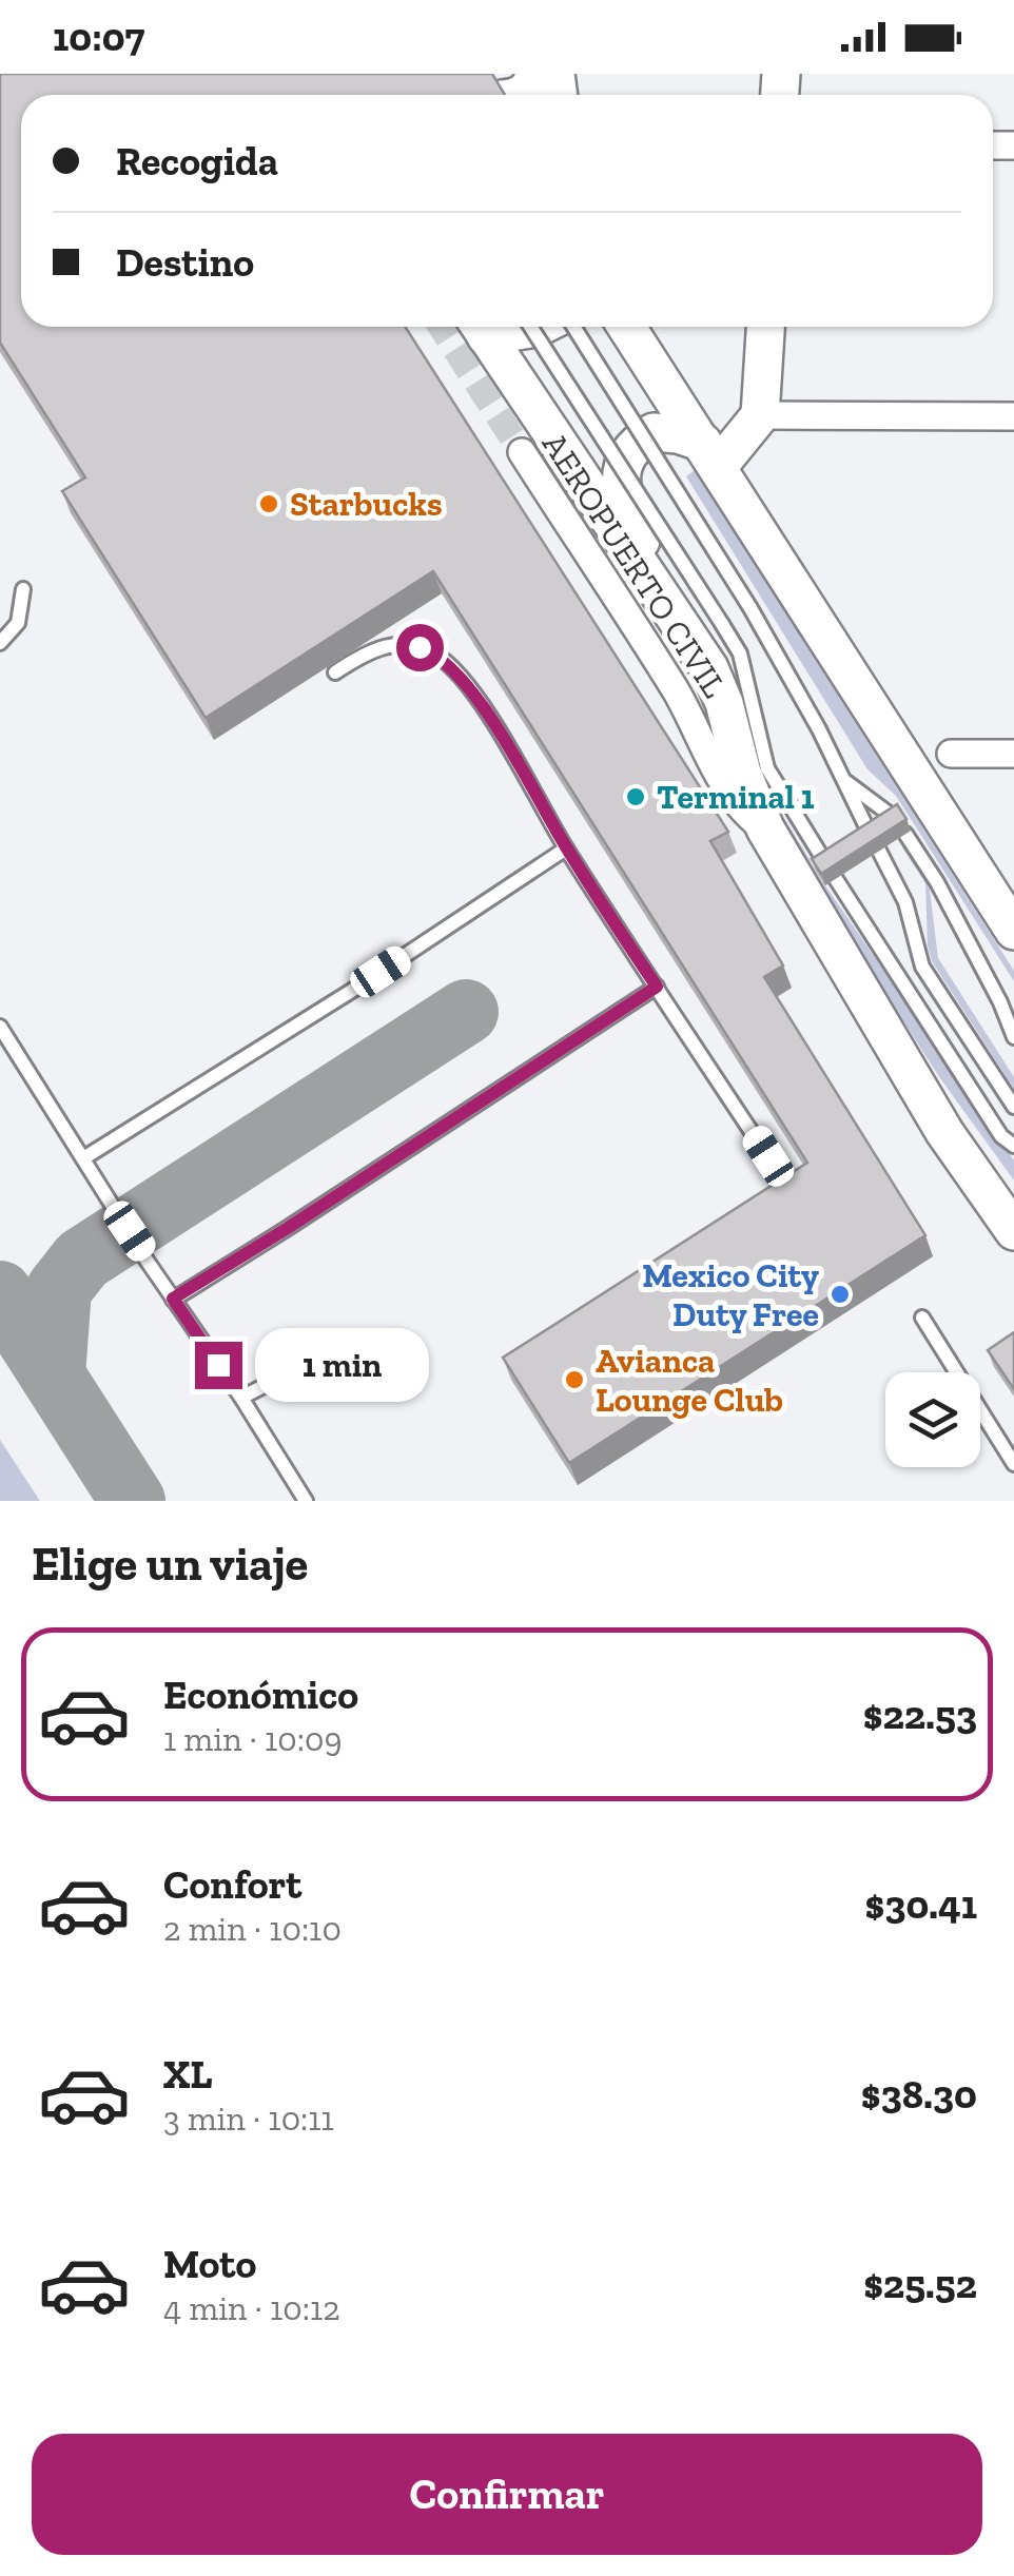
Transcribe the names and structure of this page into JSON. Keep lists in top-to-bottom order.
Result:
{
  "streets": {
    "street": ["AEROPUERTO CIVIL"]
  },
  "places": [
    "Starbucks",
    "Terminal 1",
    "Mexico City Duty Free",
    "Avianca Lounge Club"
  ],
  "page": {
    "status": "10:07",
    "banner": ["Recogida", "Destino"],
    "bubble": "1 min",
    "heading": "Elige un viaje",
    "list": [
      {
        "name": "Económico",
        "note": "1 min · 10:09",
        "value": "$22.53"
      },
      {
        "name": "Confort",
        "note": "2 min · 10:10",
        "value": "$30.41"
      },
      {
        "name": "XL",
        "note": "3 min · 10:11",
        "value": "$38.30"
      },
      {
        "name": "Moto",
        "note": "4 min · 10:12",
        "value": "$25.52"
      }
    ],
    "buttons": "Confirmar"
  }
}
